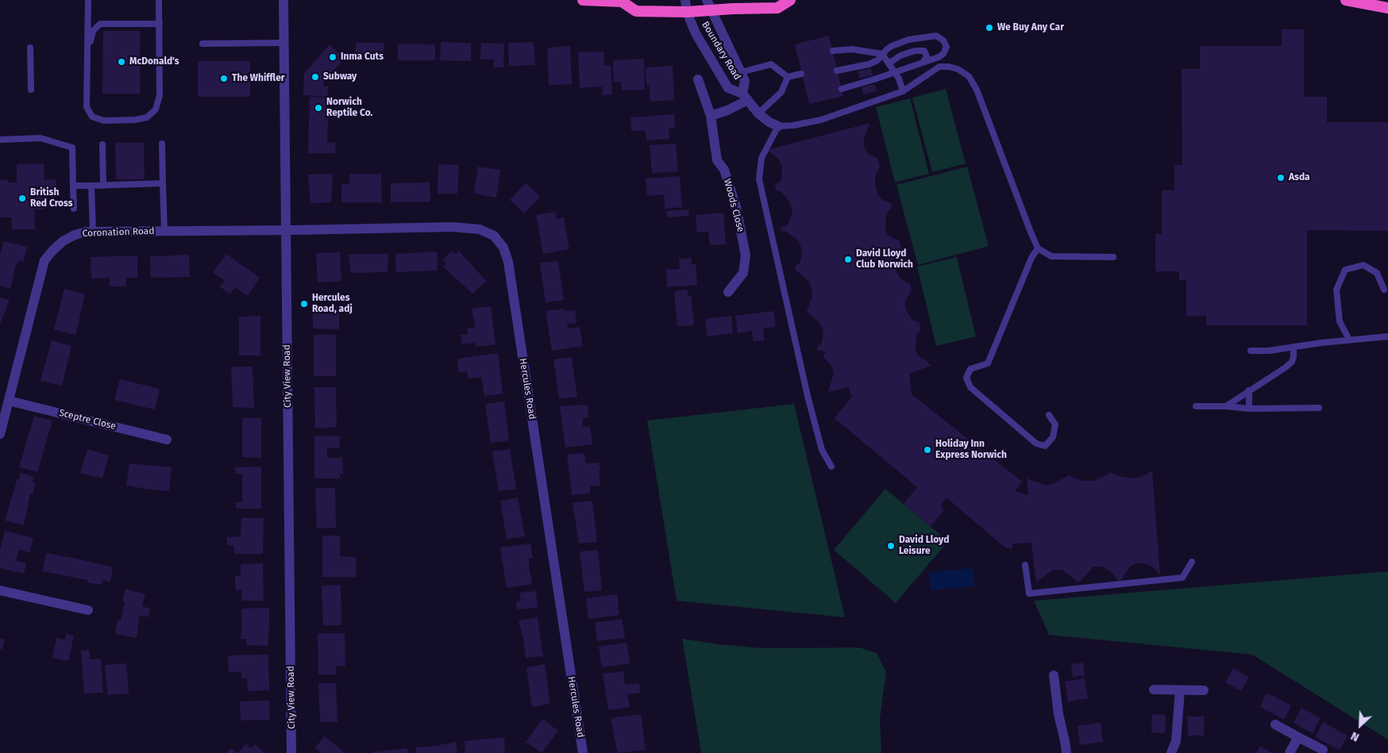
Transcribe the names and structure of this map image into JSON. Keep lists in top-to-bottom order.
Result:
{
  "streets": {
    "highway": ["Boundary Road"],
    "street": [
      "Woods Close",
      "Coronation Road",
      "City View Road",
      "Hercules Road",
      "Sceptre Close"
    ]
  },
  "crossings": [
    ["Coronation Road", "City View Road"],
    ["Coronation Road", "Hercules Road"],
    ["Coronation Road", "Sceptre Close"],
    ["City View Road", "Hercules Road"]
  ],
  "places": [
    "We Buy Any Car",
    "Inma Cuts",
    "McDonald's",
    "Subway",
    "The Whiffler",
    "Norwich Reptile Co.",
    "Asda",
    "British Red Cross",
    "David Lloyd Club Norwich",
    "Hercules Road, adj",
    "Holiday Inn Express Norwich",
    "David Lloyd Leisure"
  ],
  "north": "bottom left"
}
